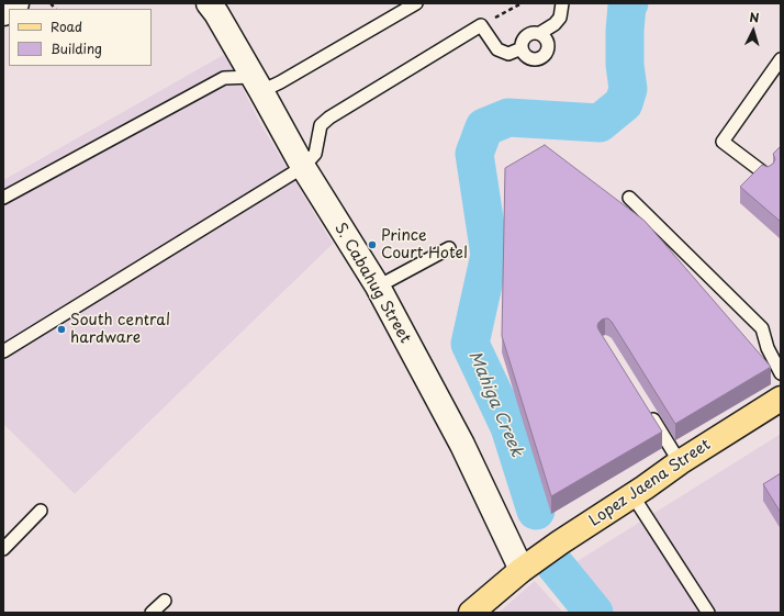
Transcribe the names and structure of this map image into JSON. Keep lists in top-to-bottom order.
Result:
{
  "streets": {
    "main road": ["Lopez Jaena Street"],
    "street": ["S. Cabahug Street"]
  },
  "crossings": [
    ["S. Cabahug Street", "Lopez Jaena Street"]
  ],
  "water": ["Mahiga Creek"],
  "places": ["Prince Court Hotel", "South central hardware"],
  "legend": ["Road", "Building"],
  "north": "top"
}
